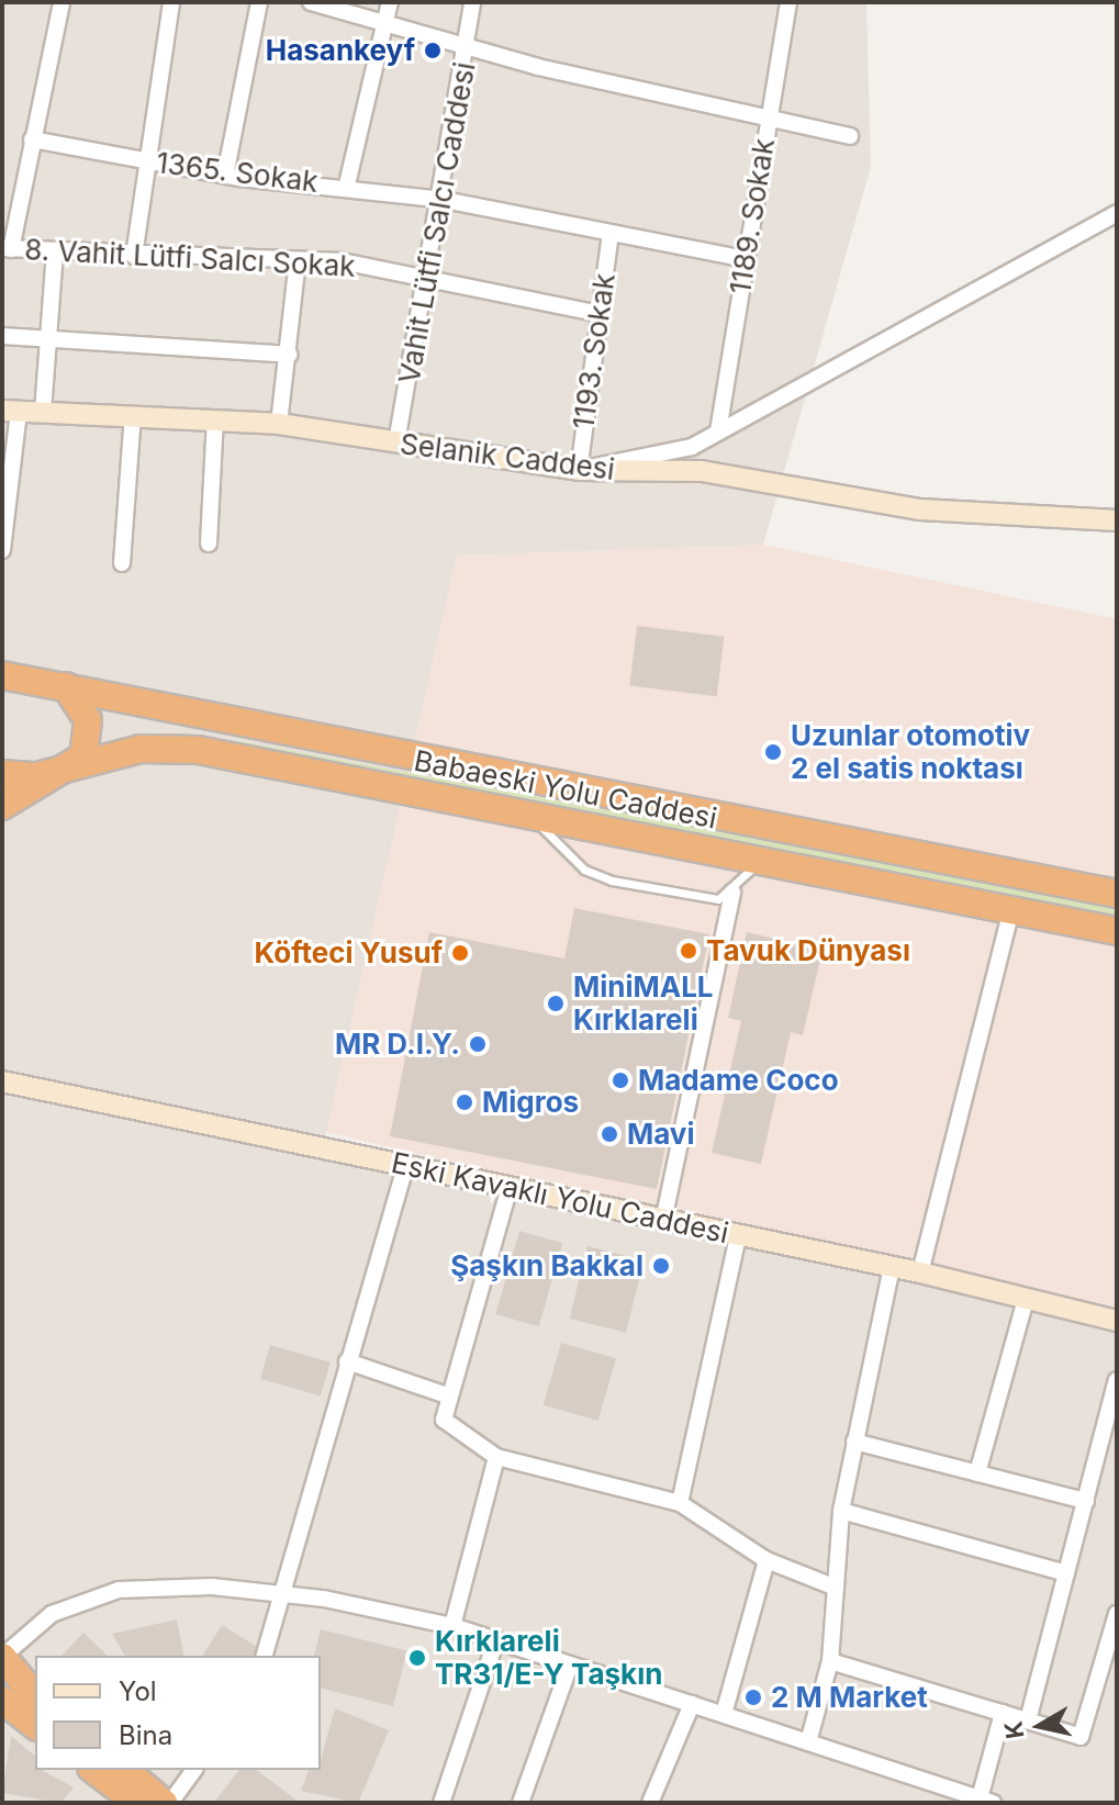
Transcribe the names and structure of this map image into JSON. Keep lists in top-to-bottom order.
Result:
{
  "streets": {
    "highway": ["Babaeski Yolu Caddesi"],
    "street": [
      "1365. Sokak",
      "1189. Sokak",
      "Vahit Lütfi Salcı Caddesi",
      "8. Vahit Lütfi Salcı Sokak",
      "1193. Sokak",
      "Selanik Caddesi",
      "Eski Kavaklı Yolu Caddesi"
    ]
  },
  "crossings": [
    ["1365. Sokak", "1189. Sokak"],
    ["1365. Sokak", "Vahit Lütfi Salcı Caddesi"],
    ["1365. Sokak", "1193. Sokak"],
    ["Vahit Lütfi Salcı Caddesi", "8. Vahit Lütfi Salcı Sokak"],
    ["Vahit Lütfi Salcı Caddesi", "Selanik Caddesi"],
    ["8. Vahit Lütfi Salcı Sokak", "1193. Sokak"],
    ["1193. Sokak", "Selanik Caddesi"]
  ],
  "places": [
    "Hasankeyf",
    "Uzunlar otomotiv 2 el satis noktası",
    "Tavuk Dünyası",
    "Köfteci Yusuf",
    "MiniMALL Kırklareli",
    "MR D.I.Y.",
    "Madame Coco",
    "Migros",
    "Mavi",
    "Şaşkın Bakkal",
    "Kırklareli TR31/E-Y Taşkın",
    "2 M Market"
  ],
  "legend": ["Yol", "Bina"],
  "north": "left"
}
